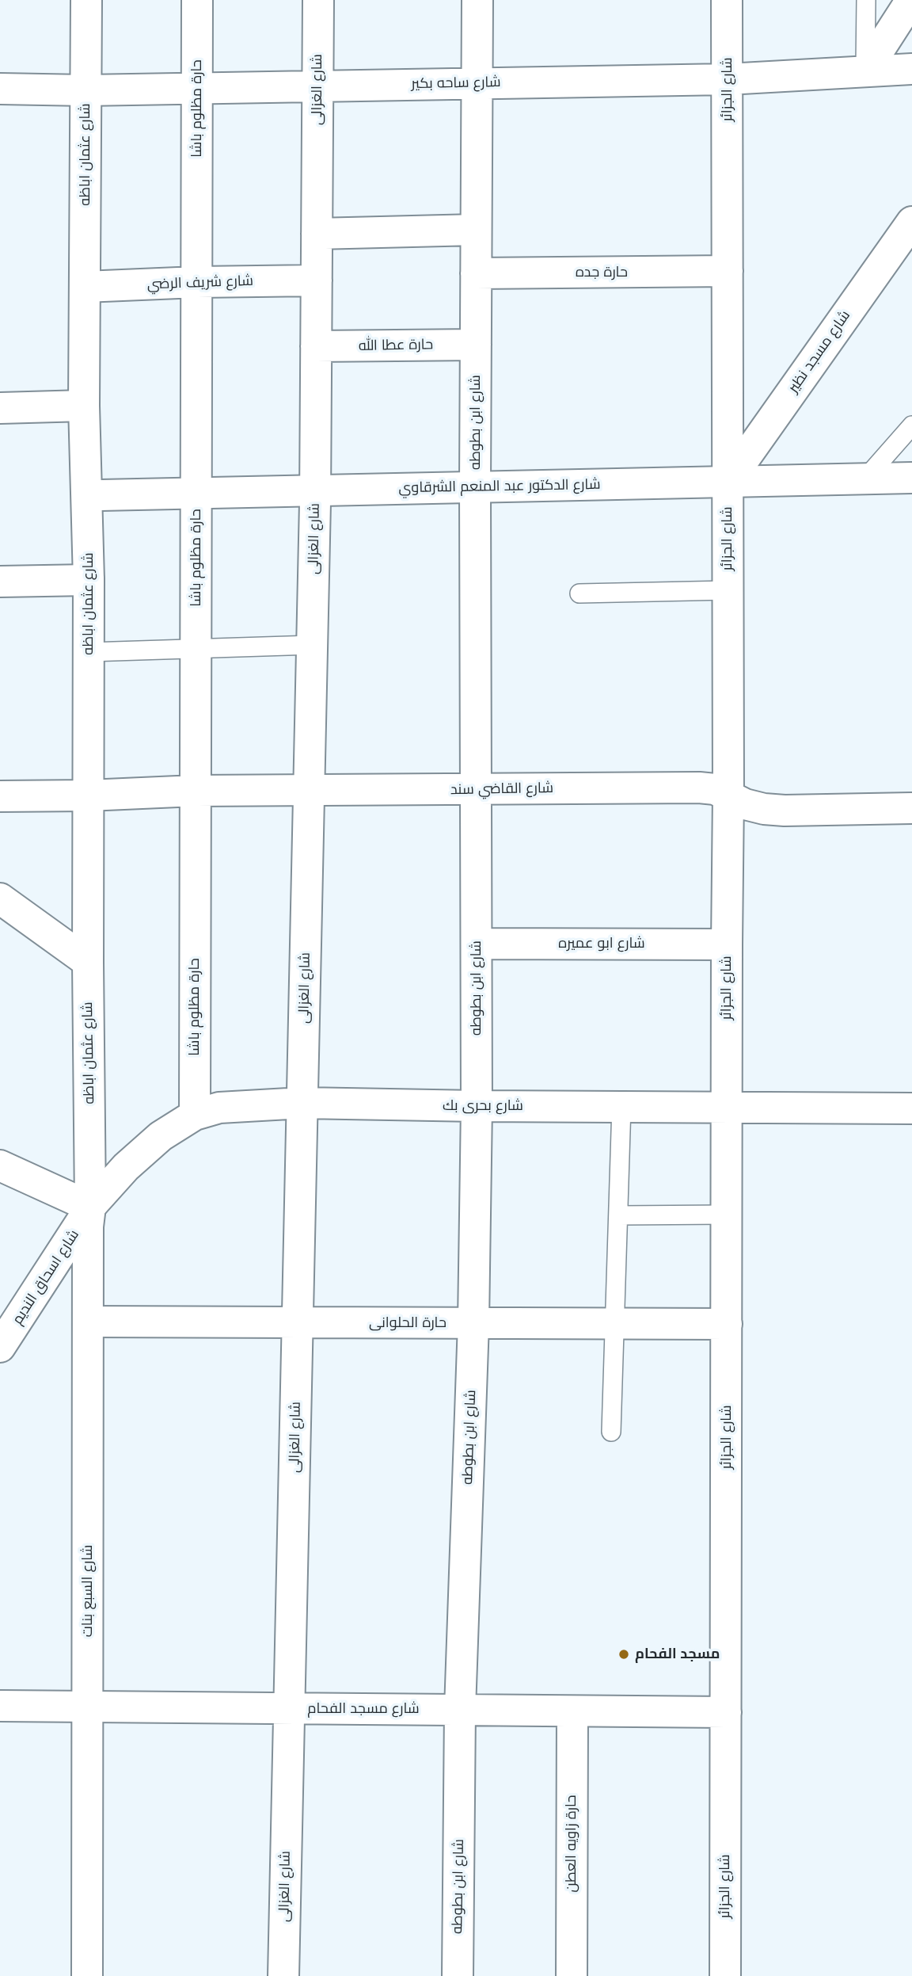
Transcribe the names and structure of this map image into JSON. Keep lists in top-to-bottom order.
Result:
{
  "streets": {
    "street": [
      "شارع ساحه بكير",
      "شارع الغزالى",
      "شارع الجزائر",
      "حارة مظلوم باشا",
      "شارع عثمان اباظه",
      "حارة جده",
      "شارع شريف الرضي",
      "حارة عطا الله",
      "شارع مسجد نظير",
      "شارع ابن بطوطه",
      "شارع الدكتور عبد المنعم الشرقاوي",
      "شارع القاضي سند",
      "شارع ابو عميره",
      "شارع بحرى بك",
      "شارع اسحاق النديم",
      "حارة الحلوانى",
      "شارع السبع بنات",
      "شارع مسجد الفحام",
      "حارة زاويه العطن"
    ]
  },
  "crossings": [
    ["شارع ساحه بكير", "شارع الغزالى"],
    ["شارع ساحه بكير", "شارع الجزائر"],
    ["شارع ساحه بكير", "حارة مظلوم باشا"],
    ["شارع ساحه بكير", "شارع عثمان اباظه"],
    ["شارع ساحه بكير", "شارع ابن بطوطه"],
    ["شارع الغزالى", "شارع شريف الرضي"],
    ["شارع الغزالى", "حارة عطا الله"],
    ["شارع الغزالى", "شارع الدكتور عبد المنعم الشرقاوي"],
    ["شارع الغزالى", "شارع القاضي سند"],
    ["شارع الغزالى", "شارع بحرى بك"],
    ["شارع الغزالى", "حارة الحلوانى"],
    ["شارع الغزالى", "شارع مسجد الفحام"],
    ["شارع الجزائر", "حارة جده"],
    ["شارع الجزائر", "شارع مسجد نظير"],
    ["شارع الجزائر", "شارع الدكتور عبد المنعم الشرقاوي"],
    ["شارع الجزائر", "شارع القاضي سند"],
    ["شارع الجزائر", "شارع ابو عميره"],
    ["شارع الجزائر", "شارع بحرى بك"],
    ["شارع الجزائر", "حارة الحلوانى"],
    ["شارع الجزائر", "شارع مسجد الفحام"],
    ["حارة مظلوم باشا", "شارع شريف الرضي"],
    ["حارة مظلوم باشا", "شارع الدكتور عبد المنعم الشرقاوي"],
    ["حارة مظلوم باشا", "شارع القاضي سند"],
    ["حارة مظلوم باشا", "شارع بحرى بك"],
    ["شارع عثمان اباظه", "شارع شريف الرضي"],
    ["شارع عثمان اباظه", "شارع الدكتور عبد المنعم الشرقاوي"],
    ["شارع عثمان اباظه", "شارع القاضي سند"],
    ["شارع عثمان اباظه", "شارع بحرى بك"],
    ["شارع عثمان اباظه", "شارع اسحاق النديم"],
    ["شارع عثمان اباظه", "شارع السبع بنات"],
    ["حارة جده", "شارع ابن بطوطه"],
    ["حارة عطا الله", "شارع ابن بطوطه"],
    ["شارع مسجد نظير", "شارع الدكتور عبد المنعم الشرقاوي"],
    ["شارع ابن بطوطه", "شارع الدكتور عبد المنعم الشرقاوي"],
    ["شارع ابن بطوطه", "شارع القاضي سند"],
    ["شارع ابن بطوطه", "شارع ابو عميره"],
    ["شارع ابن بطوطه", "شارع بحرى بك"],
    ["شارع ابن بطوطه", "حارة الحلوانى"],
    ["شارع ابن بطوطه", "شارع مسجد الفحام"],
    ["شارع بحرى بك", "شارع اسحاق النديم"],
    ["شارع بحرى بك", "شارع السبع بنات"],
    ["شارع اسحاق النديم", "شارع السبع بنات"],
    ["حارة الحلوانى", "شارع السبع بنات"],
    ["شارع السبع بنات", "شارع مسجد الفحام"],
    ["شارع مسجد الفحام", "حارة زاويه العطن"]
  ],
  "places": ["مسجد الفحام"]
}
